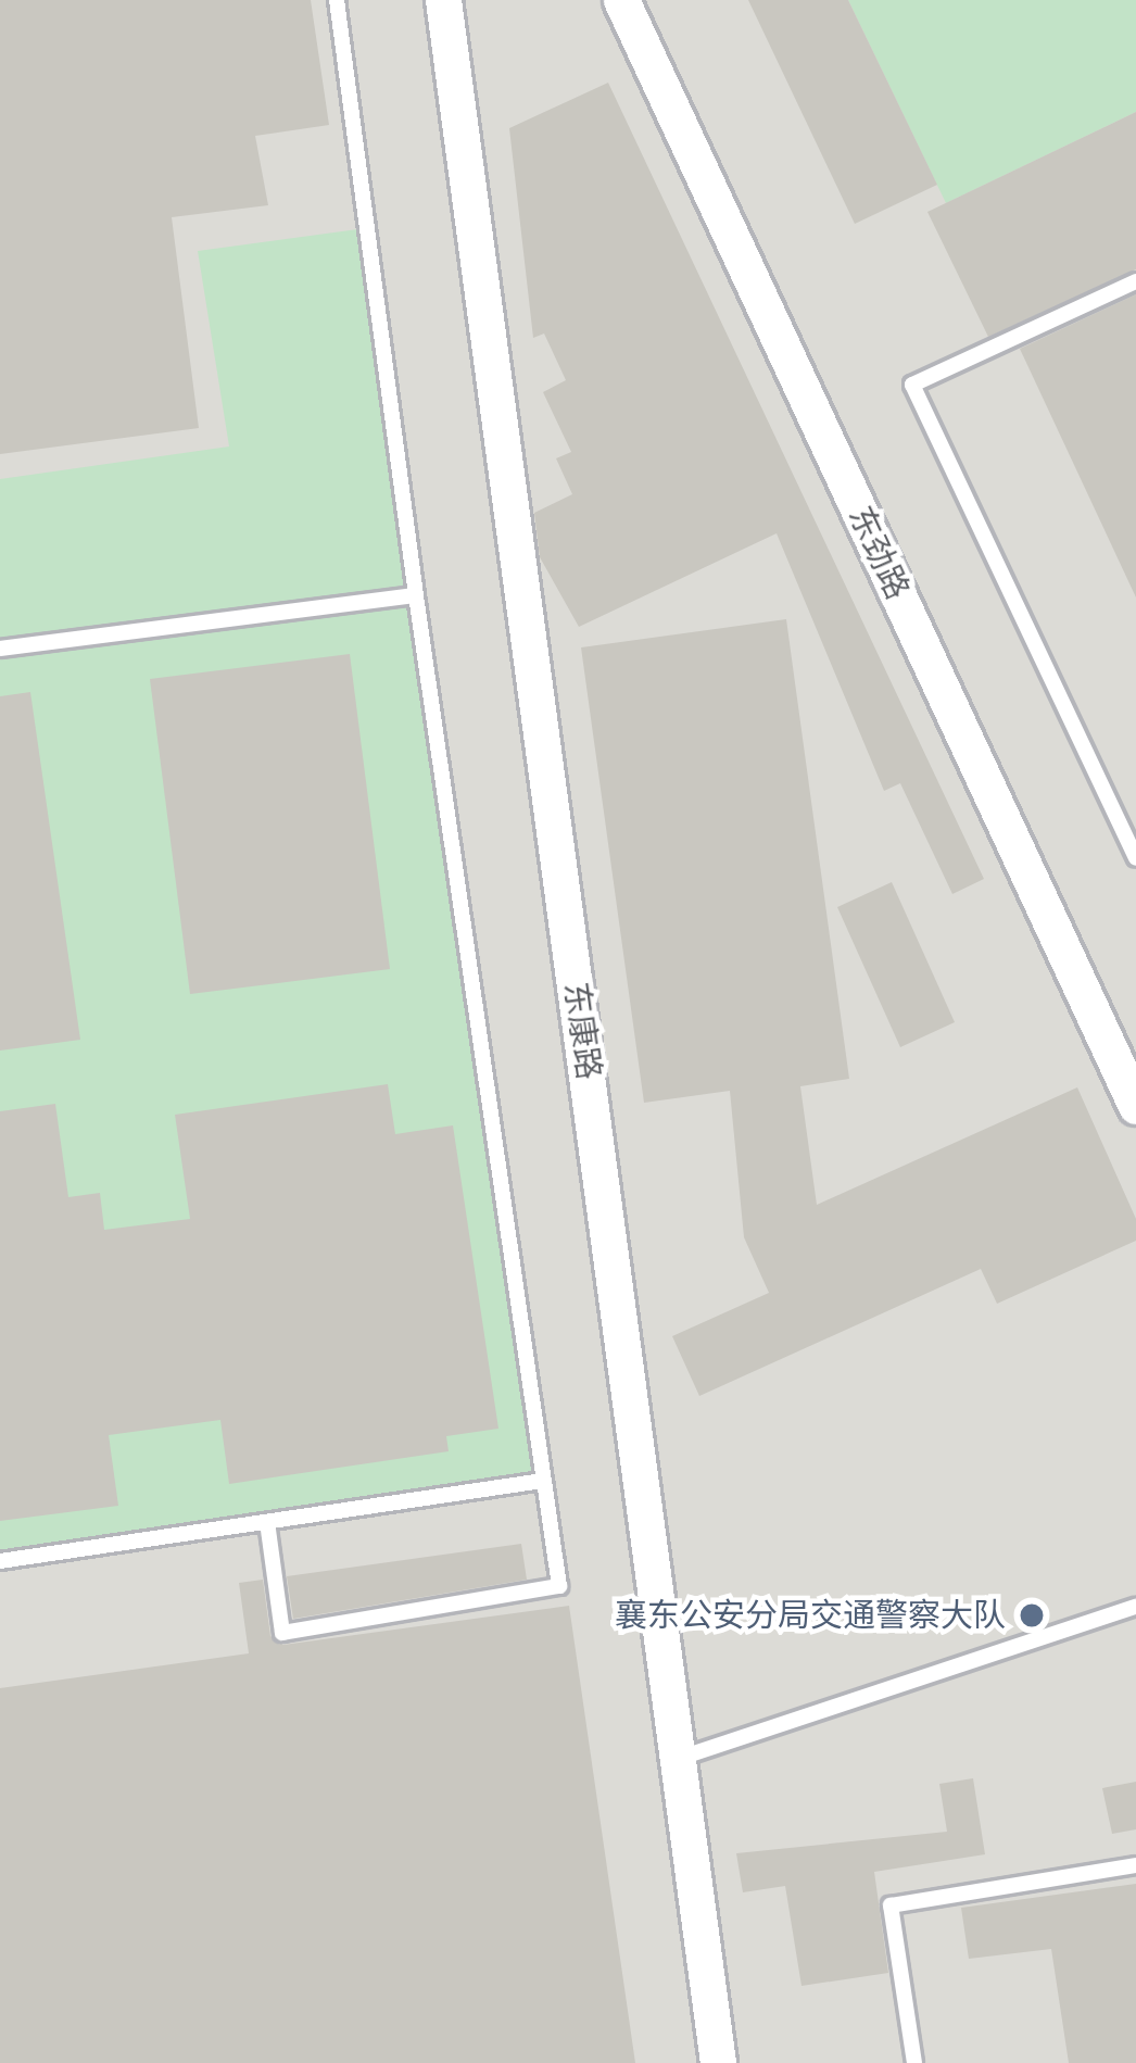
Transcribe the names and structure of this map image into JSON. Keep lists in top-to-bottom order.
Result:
{
  "streets": {
    "street": ["东劲路", "东康路"]
  },
  "places": ["襄东公安分局交通警察大队"]
}
